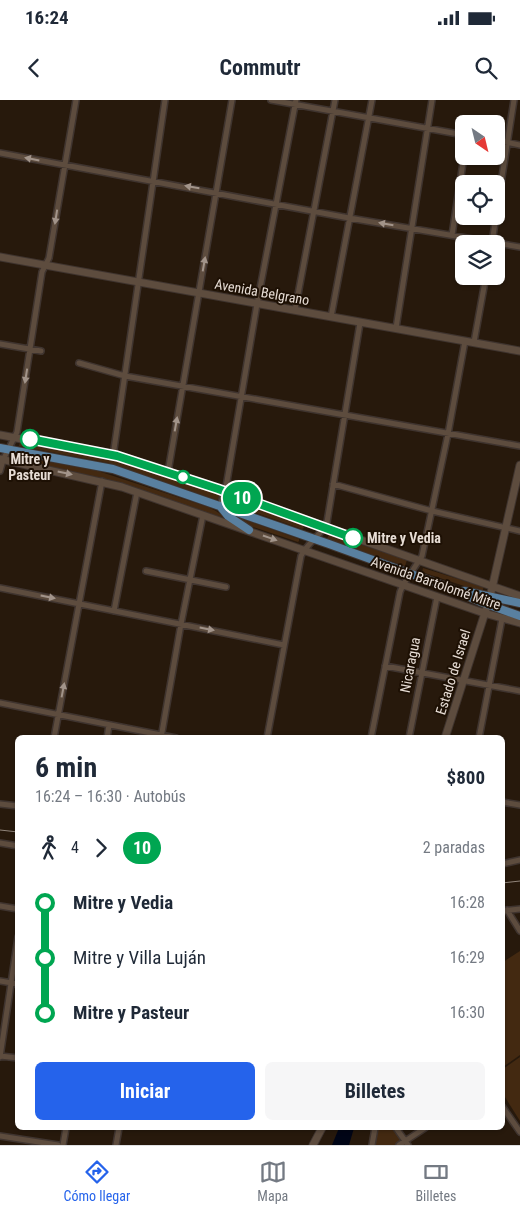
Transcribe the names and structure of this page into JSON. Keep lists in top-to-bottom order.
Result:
{
  "streets": {
    "main road": ["Avenida Bartolomé Mitre"],
    "street": ["Avenida Belgrano", "Nicaragua", "Estado de Israel"]
  },
  "crossings": [
    ["Avenida Bartolomé Mitre", "Nicaragua"],
    ["Avenida Bartolomé Mitre", "Estado de Israel"]
  ],
  "places": ["Mitre y Pasteur", "Mitre y Vedia"],
  "lines": ["bus line 10"],
  "north": "bottom right",
  "page": {
    "status": "16:24",
    "header": "Commutr",
    "on_map": "10",
    "heading": ["6 min", "16:24 – 16:30 · Autobús", "$800"],
    "legs": ["4", "10", "2 paradas"],
    "list": [
      {
        "name": "Mitre y Vedia",
        "value": "16:28"
      },
      {
        "name": "Mitre y Villa Luján",
        "value": "16:29"
      },
      {
        "name": "Mitre y Pasteur",
        "value": "16:30"
      }
    ],
    "buttons": ["Iniciar", "Billetes"],
    "tabs": ["Cómo llegar", "Mapa", "Billetes"]
  }
}
